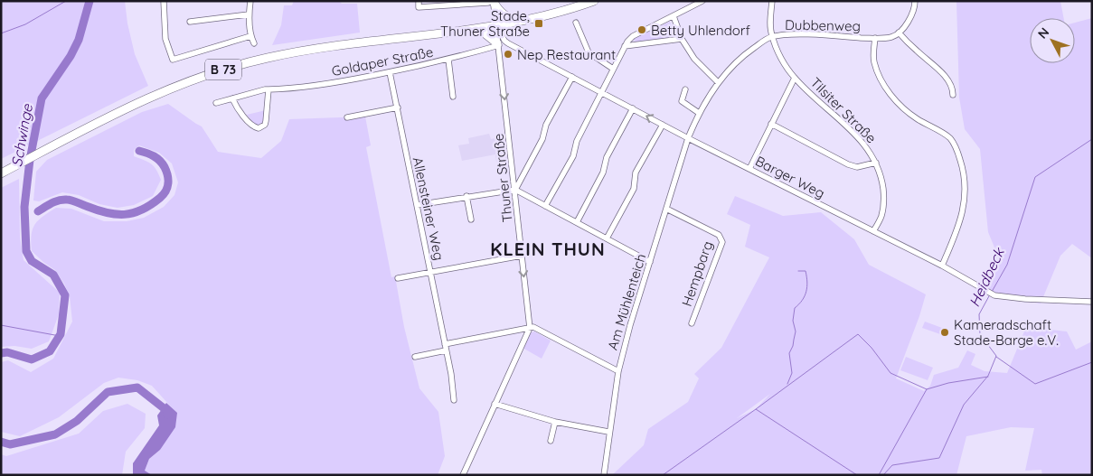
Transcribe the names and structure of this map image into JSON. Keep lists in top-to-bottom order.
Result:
{
  "streets": {
    "main road": ["B 73"],
    "street": [
      "Dubbenweg",
      "Goldaper Straße",
      "Tilsiter Straße",
      "Barger Weg",
      "Thuner Straße",
      "Allensteiner Weg",
      "Hempbarg",
      "Am Mühlenteich"
    ]
  },
  "crossings": [
    ["Dubbenweg", "Tilsiter Straße"],
    ["Dubbenweg", "Barger Weg"],
    ["Dubbenweg", "Am Mühlenteich"],
    ["Goldaper Straße", "Barger Weg"],
    ["Goldaper Straße", "Thuner Straße"],
    ["Goldaper Straße", "Allensteiner Weg"],
    ["B 73", "Thuner Straße"],
    ["Tilsiter Straße", "Barger Weg"],
    ["Barger Weg", "Am Mühlenteich"],
    ["Hempbarg", "Am Mühlenteich"]
  ],
  "one_way": ["Thuner Straße"],
  "districts": ["KLEIN THUN"],
  "water": ["Schwinge", "Heidbeck"],
  "places": {
    "transit": ["Stade, Thuner Straße"],
    "other": ["Betty Uhlendorf", "Nep Restaurant", "Kameradschaft Stade-Barge e.V."]
  },
  "north": "top left"
}
